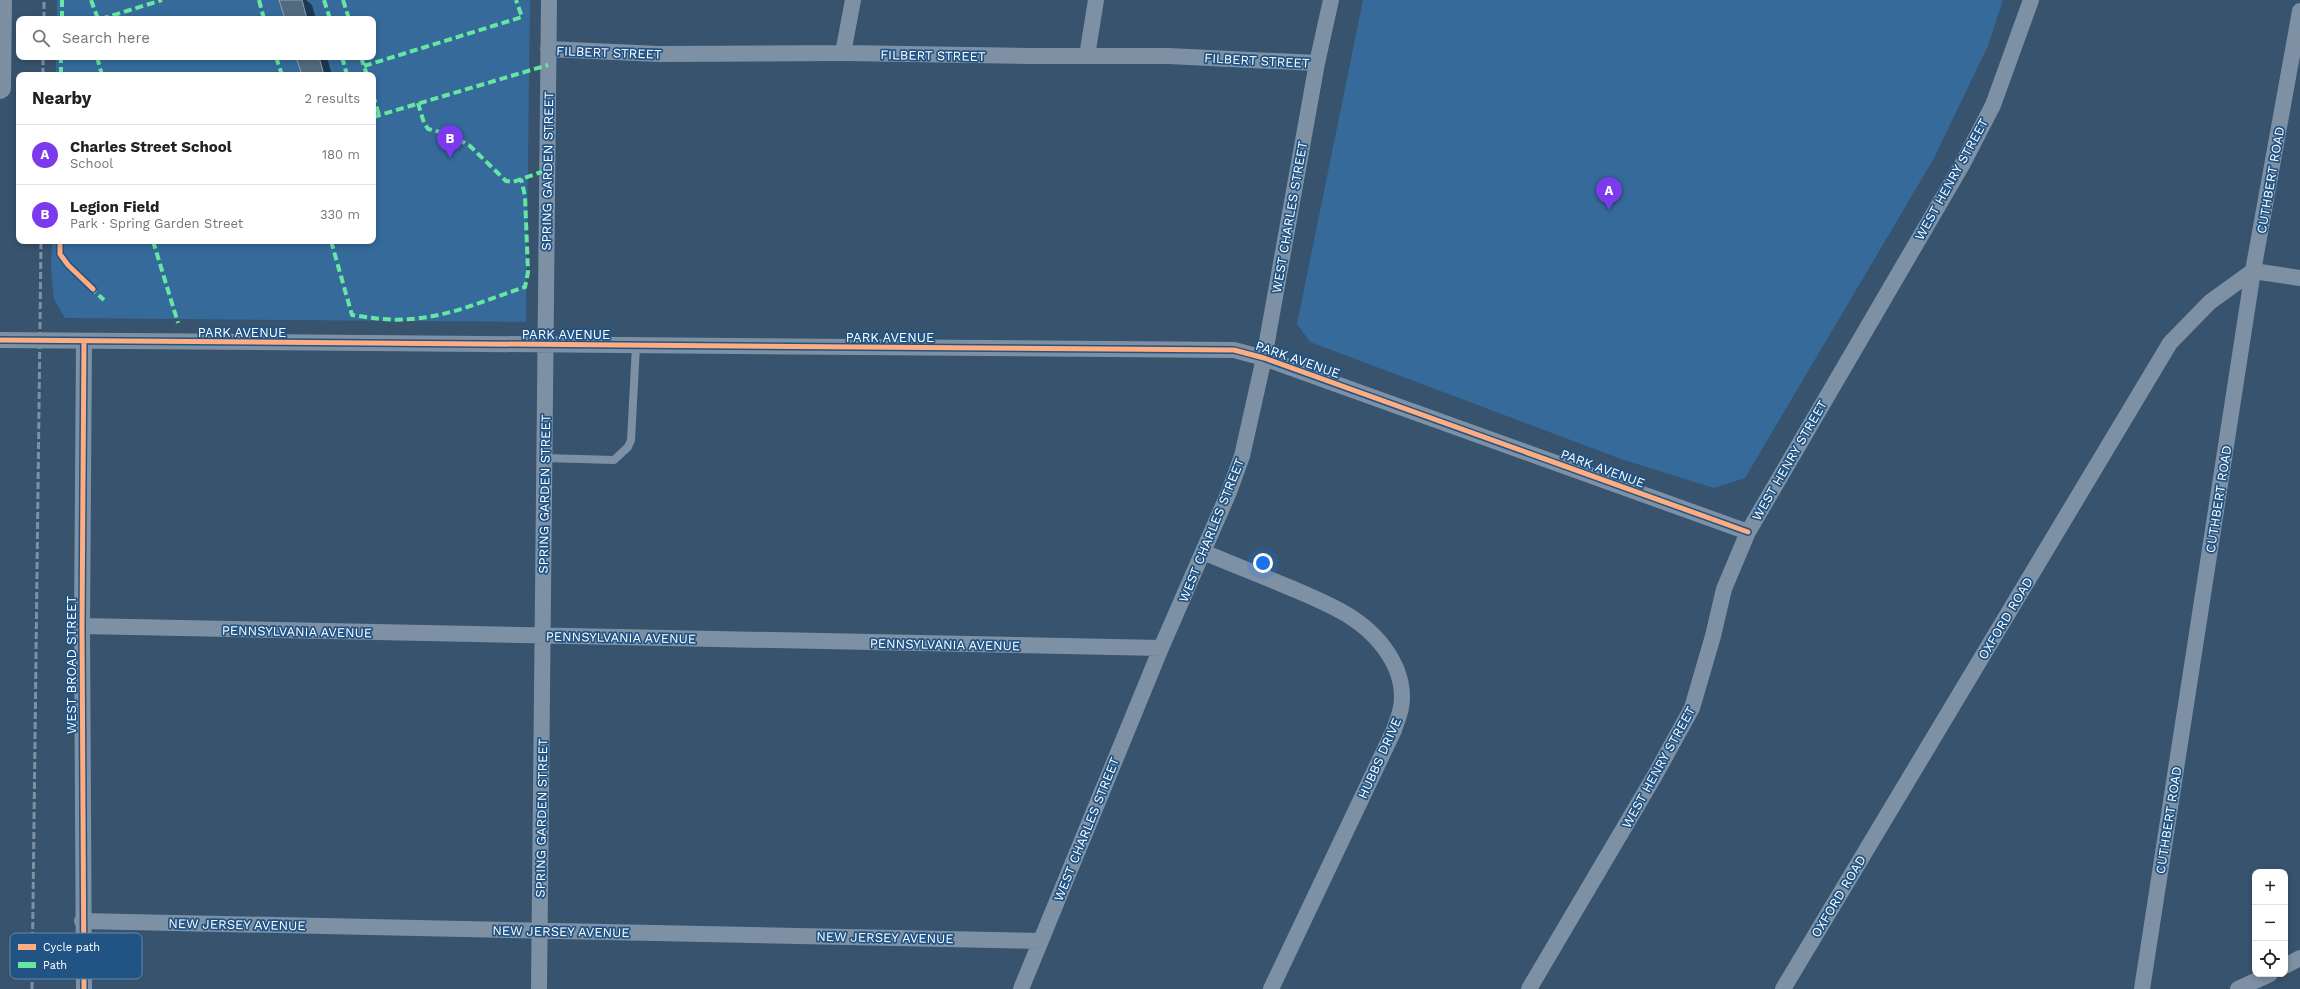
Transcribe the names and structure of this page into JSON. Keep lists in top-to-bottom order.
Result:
{
  "streets": {
    "street": [
      "FILBERT STREET",
      "SPRING GARDEN STREET",
      "WEST HENRY STREET",
      "CUTHBERT ROAD",
      "WEST CHARLES STREET",
      "PARK AVENUE",
      "OXFORD ROAD",
      "PENNSYLVANIA AVENUE",
      "WEST BROAD STREET",
      "HUBBS DRIVE",
      "NEW JERSEY AVENUE"
    ]
  },
  "crossings": [
    ["FILBERT STREET", "SPRING GARDEN STREET"],
    ["FILBERT STREET", "WEST CHARLES STREET"],
    ["SPRING GARDEN STREET", "PARK AVENUE"],
    ["SPRING GARDEN STREET", "PENNSYLVANIA AVENUE"],
    ["SPRING GARDEN STREET", "NEW JERSEY AVENUE"],
    ["WEST HENRY STREET", "PARK AVENUE"],
    ["CUTHBERT ROAD", "OXFORD ROAD"],
    ["WEST CHARLES STREET", "PARK AVENUE"],
    ["WEST CHARLES STREET", "PENNSYLVANIA AVENUE"],
    ["WEST CHARLES STREET", "HUBBS DRIVE"],
    ["WEST CHARLES STREET", "NEW JERSEY AVENUE"],
    ["PARK AVENUE", "WEST BROAD STREET"],
    ["PENNSYLVANIA AVENUE", "WEST BROAD STREET"],
    ["WEST BROAD STREET", "NEW JERSEY AVENUE"]
  ],
  "legend": ["Cycle path", "Path"],
  "page": {
    "search": "Search here",
    "heading": ["Nearby", "2 results"],
    "list": [
      {
        "mark": "A",
        "name": "Charles Street School",
        "note": "School",
        "value": "180 m"
      },
      {
        "mark": "B",
        "name": "Legion Field",
        "note": "Park · Spring Garden Street",
        "value": "330 m"
      }
    ],
    "pins": ["B", "A"],
    "map_buttons": ["+", "−"]
  }
}
